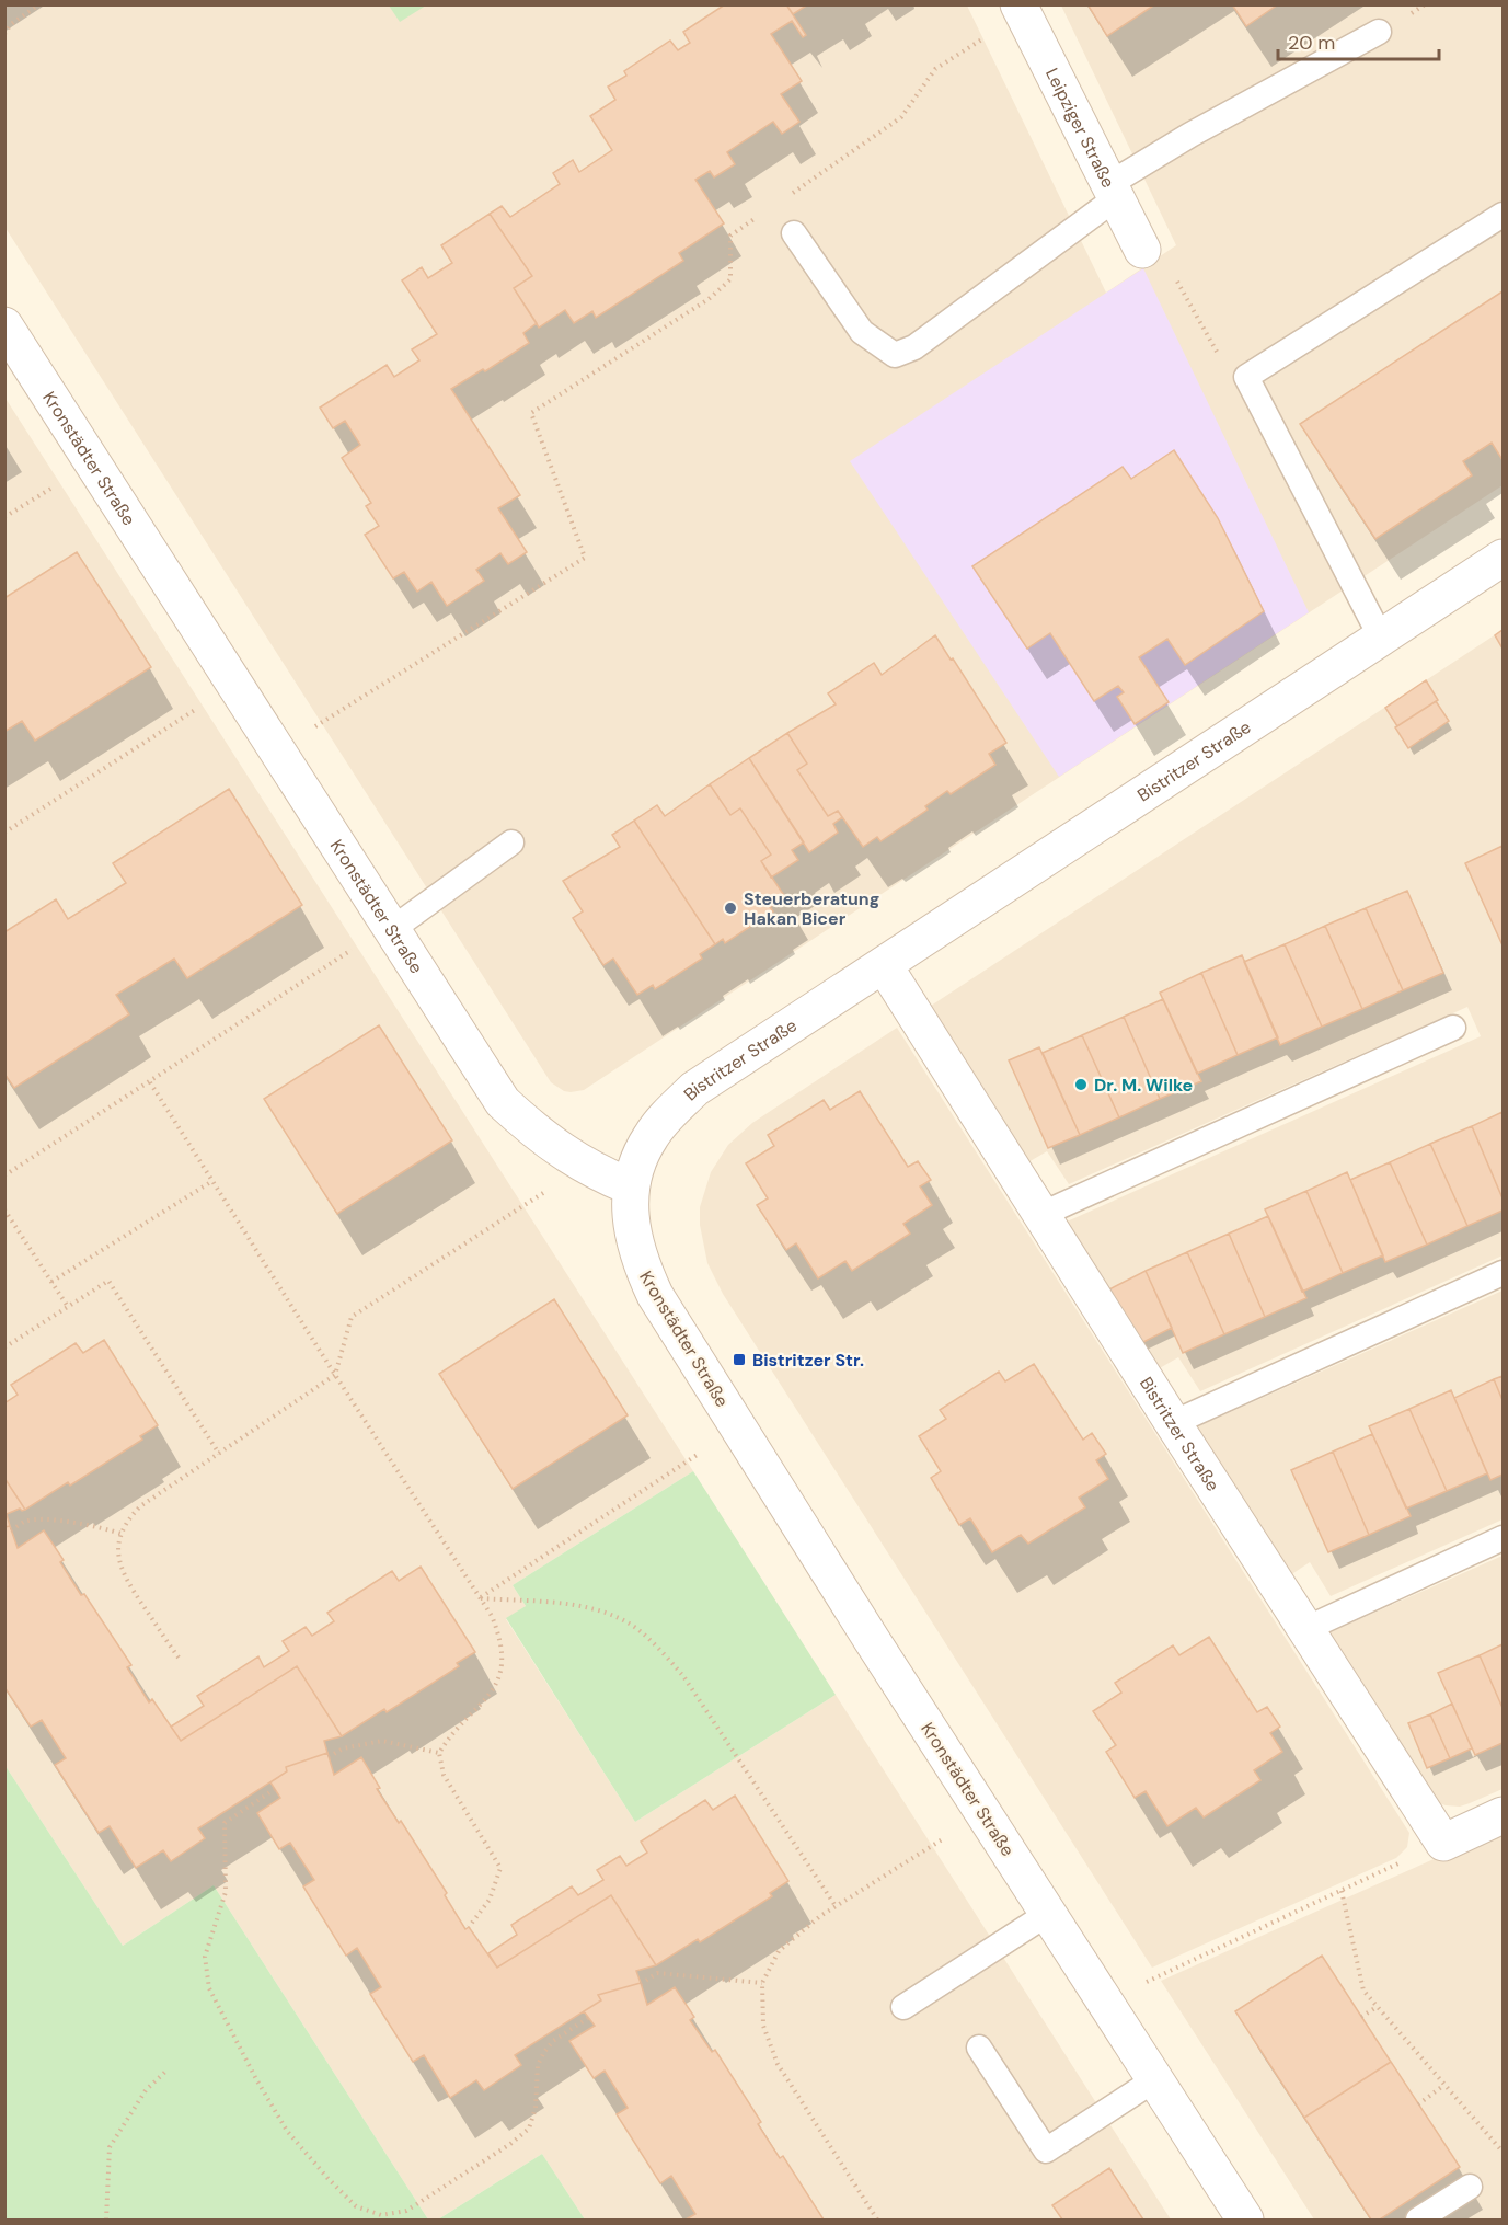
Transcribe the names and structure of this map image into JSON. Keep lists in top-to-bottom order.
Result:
{
  "streets": {
    "street": ["Leipziger Straße", "Kronstädter Straße", "Bistritzer Straße"]
  },
  "crossings": [
    ["Kronstädter Straße", "Bistritzer Straße"]
  ],
  "places": {
    "other": ["Steuerberatung Hakan Bicer", "Dr. M. Wilke"],
    "transit": ["Bistritzer Str."]
  },
  "scale_bar": "20 m"
}
